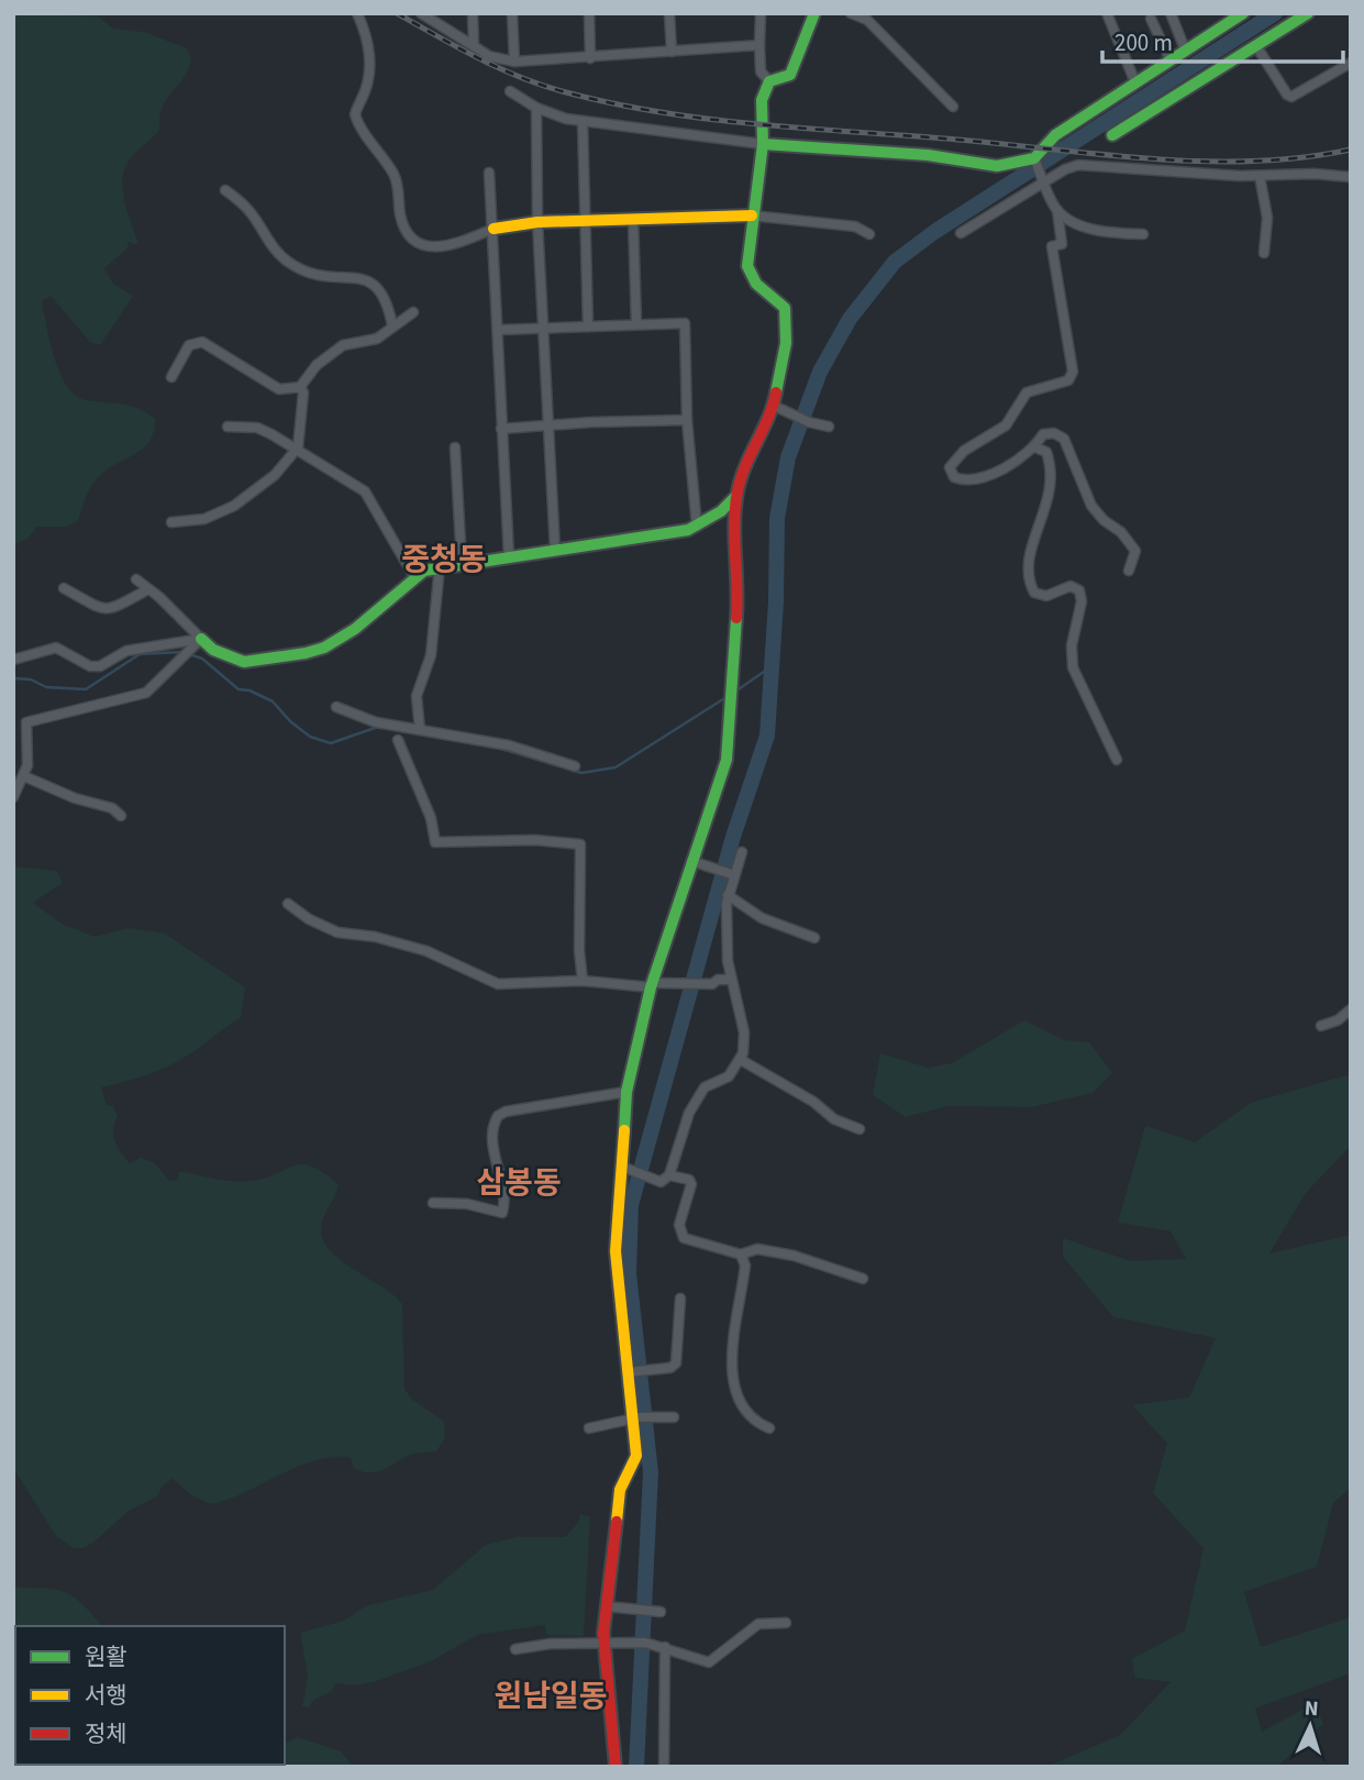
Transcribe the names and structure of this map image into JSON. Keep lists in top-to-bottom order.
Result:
{
  "districts": ["중청동", "삼봉동", "원남일동"],
  "legend": ["원활", "서행", "정체"],
  "scale_bar": "200 m",
  "north": "top"
}
